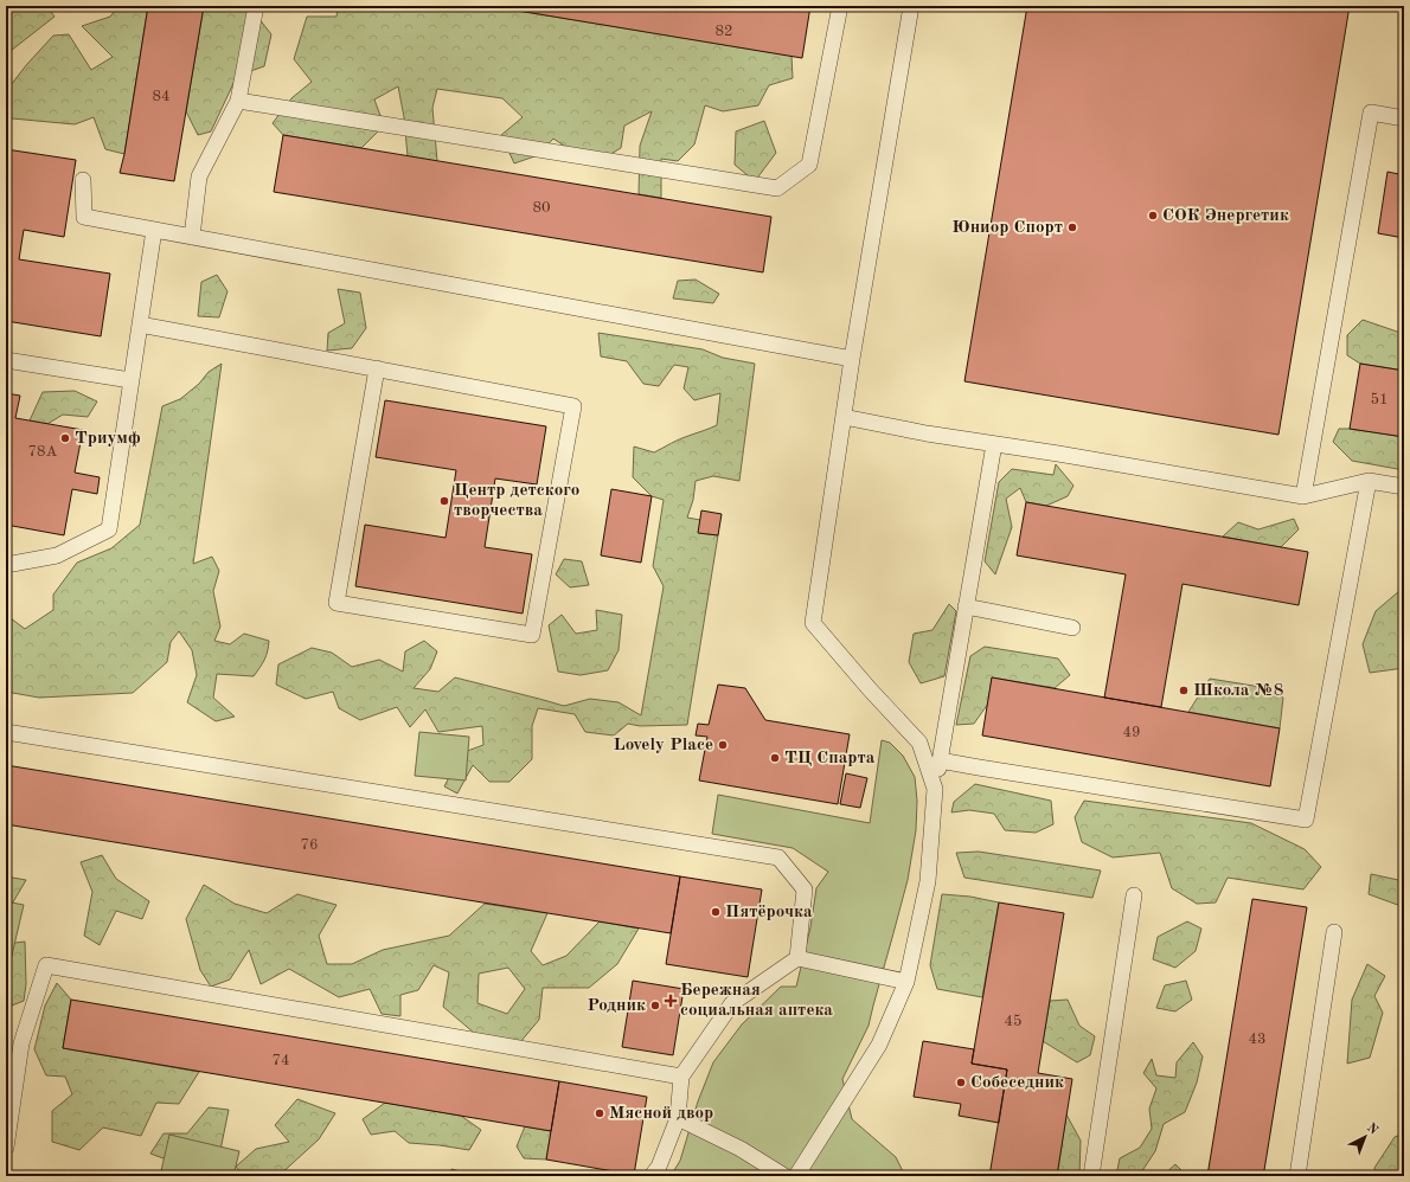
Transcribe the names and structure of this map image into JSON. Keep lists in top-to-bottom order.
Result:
{
  "places": {
    "other": [
      "СОК Энергетик",
      "Юниор Спорт",
      "Триумф",
      "Центр детского творчества",
      "Школа №8",
      "Lovely Place",
      "ТЦ Спарта",
      "Пятёрочка",
      "Родник",
      "Собеседник",
      "Мясной двор"
    ],
    "health": ["Бережная социальная аптека"]
  },
  "house_numbers": [
    "82",
    "84",
    "80",
    "51",
    "78А",
    "49",
    "76",
    "45",
    "43",
    "74"
  ],
  "north": "top right"
}
